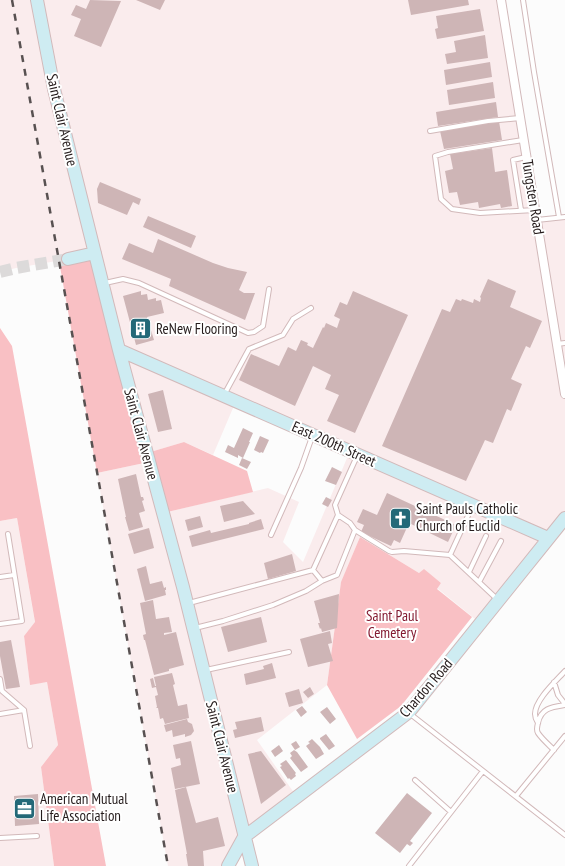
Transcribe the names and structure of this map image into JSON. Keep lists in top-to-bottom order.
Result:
{
  "streets": {
    "street": [
      "Saint Clair Avenue",
      "Tungsten Road",
      "East 200th Street",
      "Chardon Road"
    ]
  },
  "crossings": [
    ["Saint Clair Avenue", "East 200th Street"],
    ["Saint Clair Avenue", "Chardon Road"],
    ["East 200th Street", "Chardon Road"]
  ],
  "parks": ["Saint Paul Cemetery"],
  "places": {
    "building": ["ReNew Flooring"],
    "church": ["Saint Pauls Catholic Church of Euclid"],
    "office": ["American Mutual Life Association"]
  }
}
